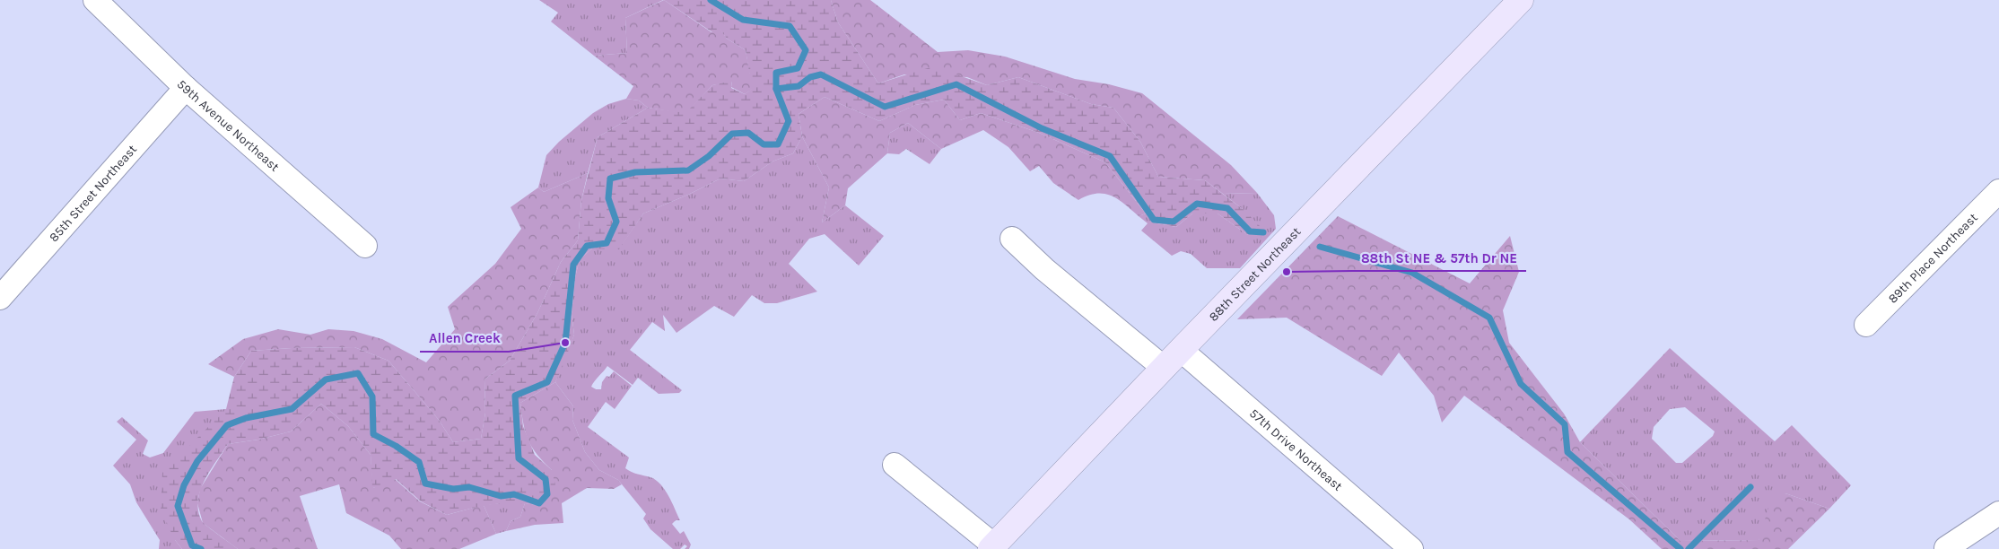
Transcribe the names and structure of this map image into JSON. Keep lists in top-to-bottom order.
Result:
{
  "streets": {
    "main road": ["88th Street Northeast"],
    "street": [
      "59th Avenue Northeast",
      "85th Street Northeast",
      "89th Place Northeast",
      "57th Drive Northeast"
    ]
  },
  "crossings": [
    ["59th Avenue Northeast", "85th Street Northeast"],
    ["88th Street Northeast", "57th Drive Northeast"]
  ],
  "places": ["88th St NE & 57th Dr NE", "Allen Creek"]
}
